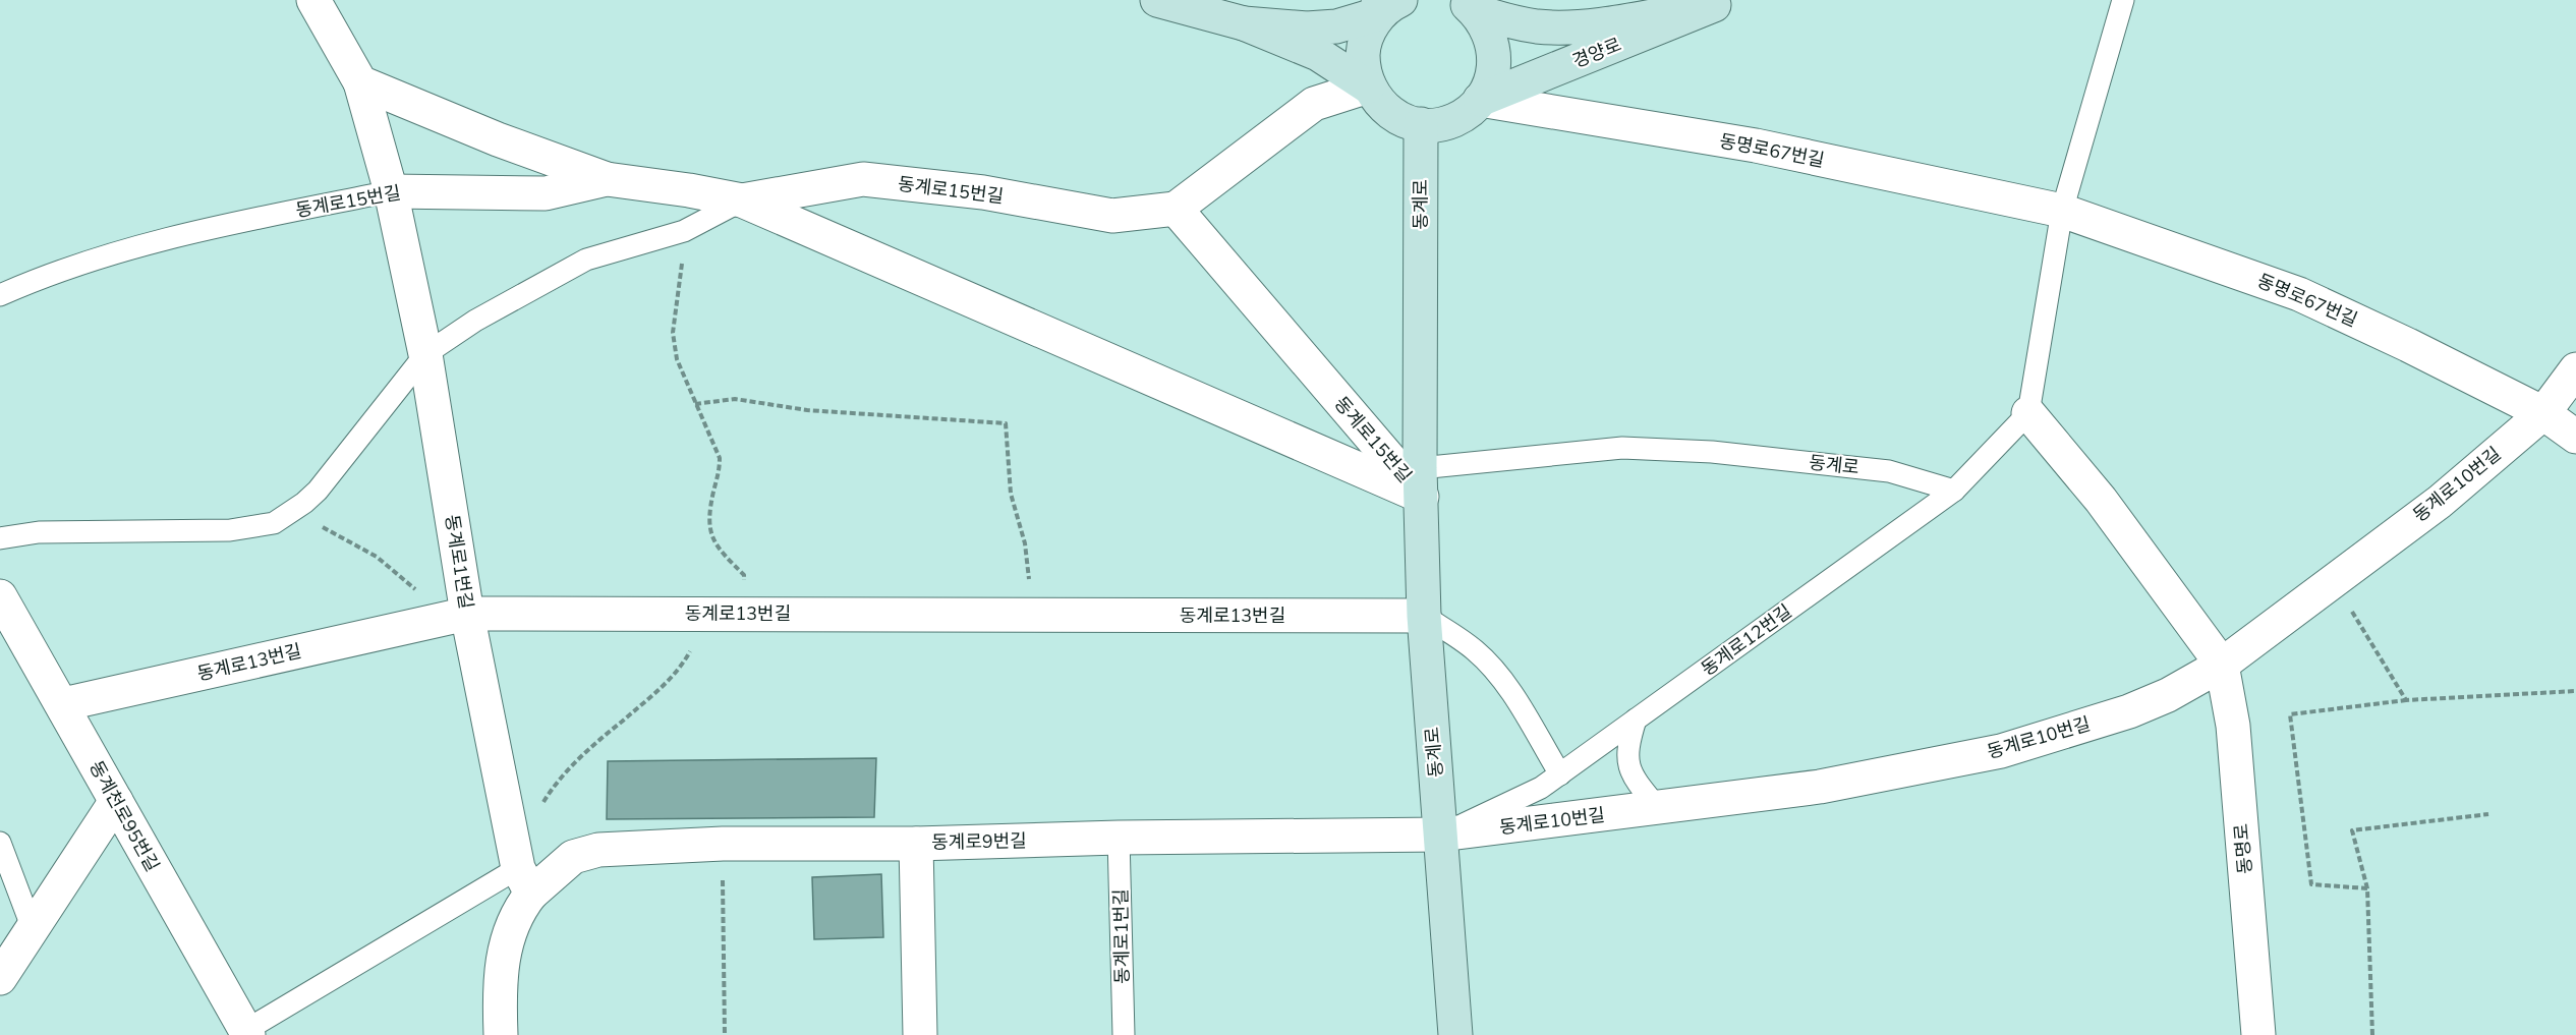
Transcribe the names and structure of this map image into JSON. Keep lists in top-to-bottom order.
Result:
{
  "streets": {
    "street": [
      "경양로",
      "동명로67번길",
      "동계로15번길",
      "동계로",
      "동계로10번길",
      "동계로1번길",
      "동계로13번길",
      "동계천로95번길",
      "동계로9번길",
      "동명로"
    ],
    "lane": ["동계로12번길"]
  },
  "crossings": [
    ["경양로", "동명로67번길"],
    ["경양로", "동계로"],
    ["동명로67번길", "동계로10번길"],
    ["동계로15번길", "동계로"],
    ["동계로15번길", "동계로1번길"],
    ["동계로", "동계로10번길"],
    ["동계로", "동계로13번길"],
    ["동계로", "동계로12번길"],
    ["동계로", "동계로9번길"],
    ["동계로10번길", "동계로12번길"],
    ["동계로10번길", "동계로9번길"],
    ["동계로10번길", "동명로"],
    ["동계로1번길", "동계로13번길"],
    ["동계로1번길", "동계로9번길"],
    ["동계로13번길", "동계천로95번길"],
    ["동계로12번길", "동계로9번길"]
  ]
}
